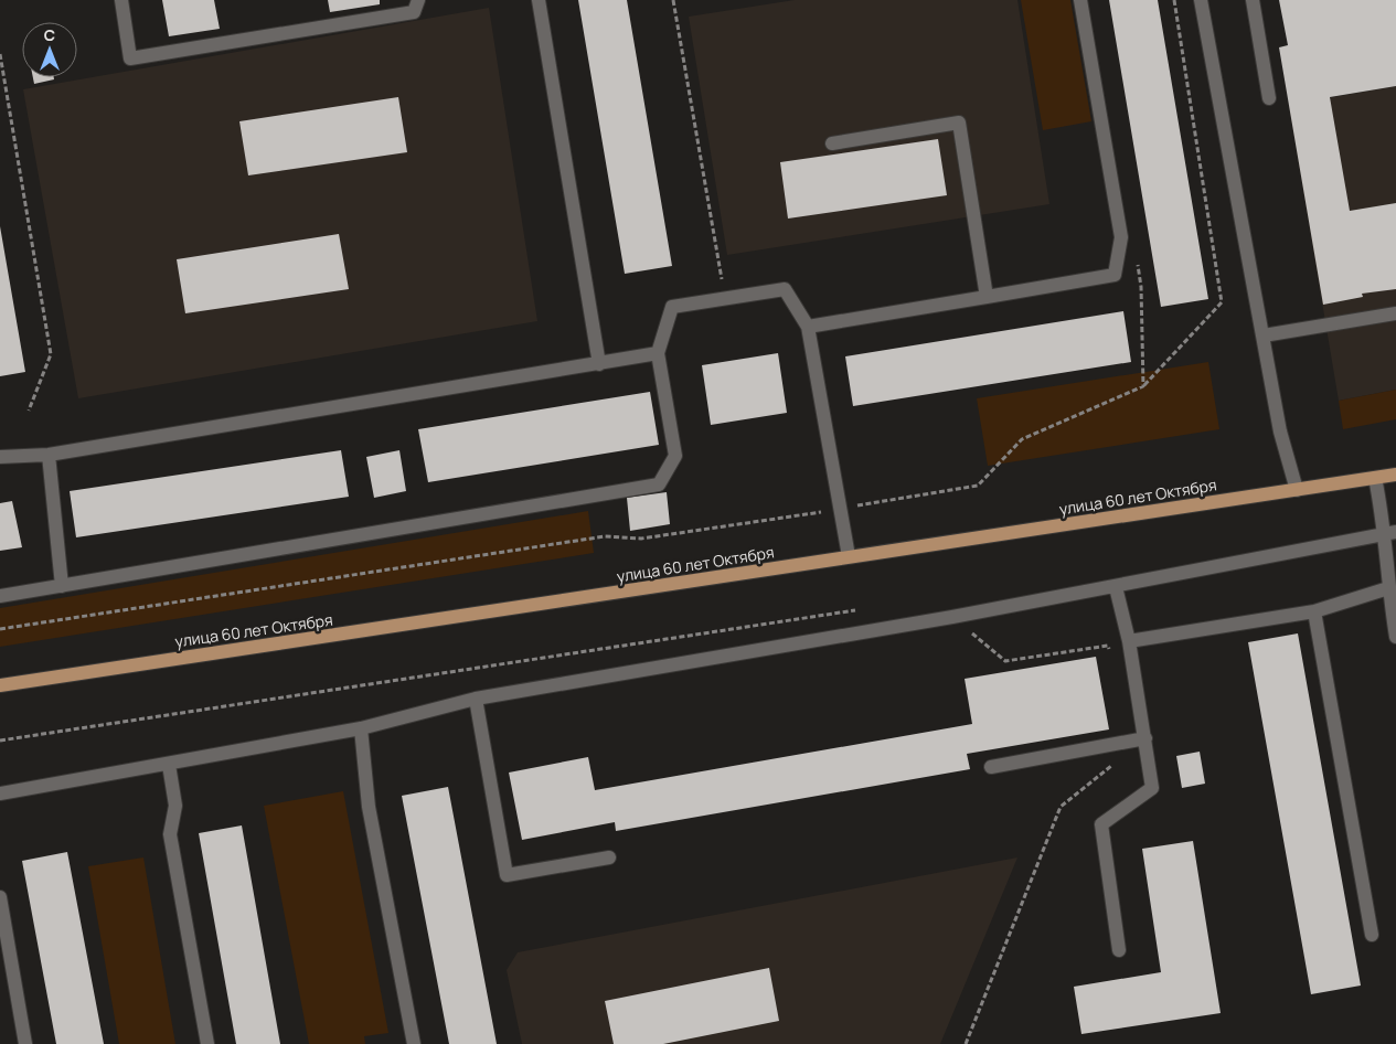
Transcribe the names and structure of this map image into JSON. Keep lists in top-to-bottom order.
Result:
{
  "streets": {
    "main road": ["улица 60 лет Октября"]
  },
  "north": "top"
}
